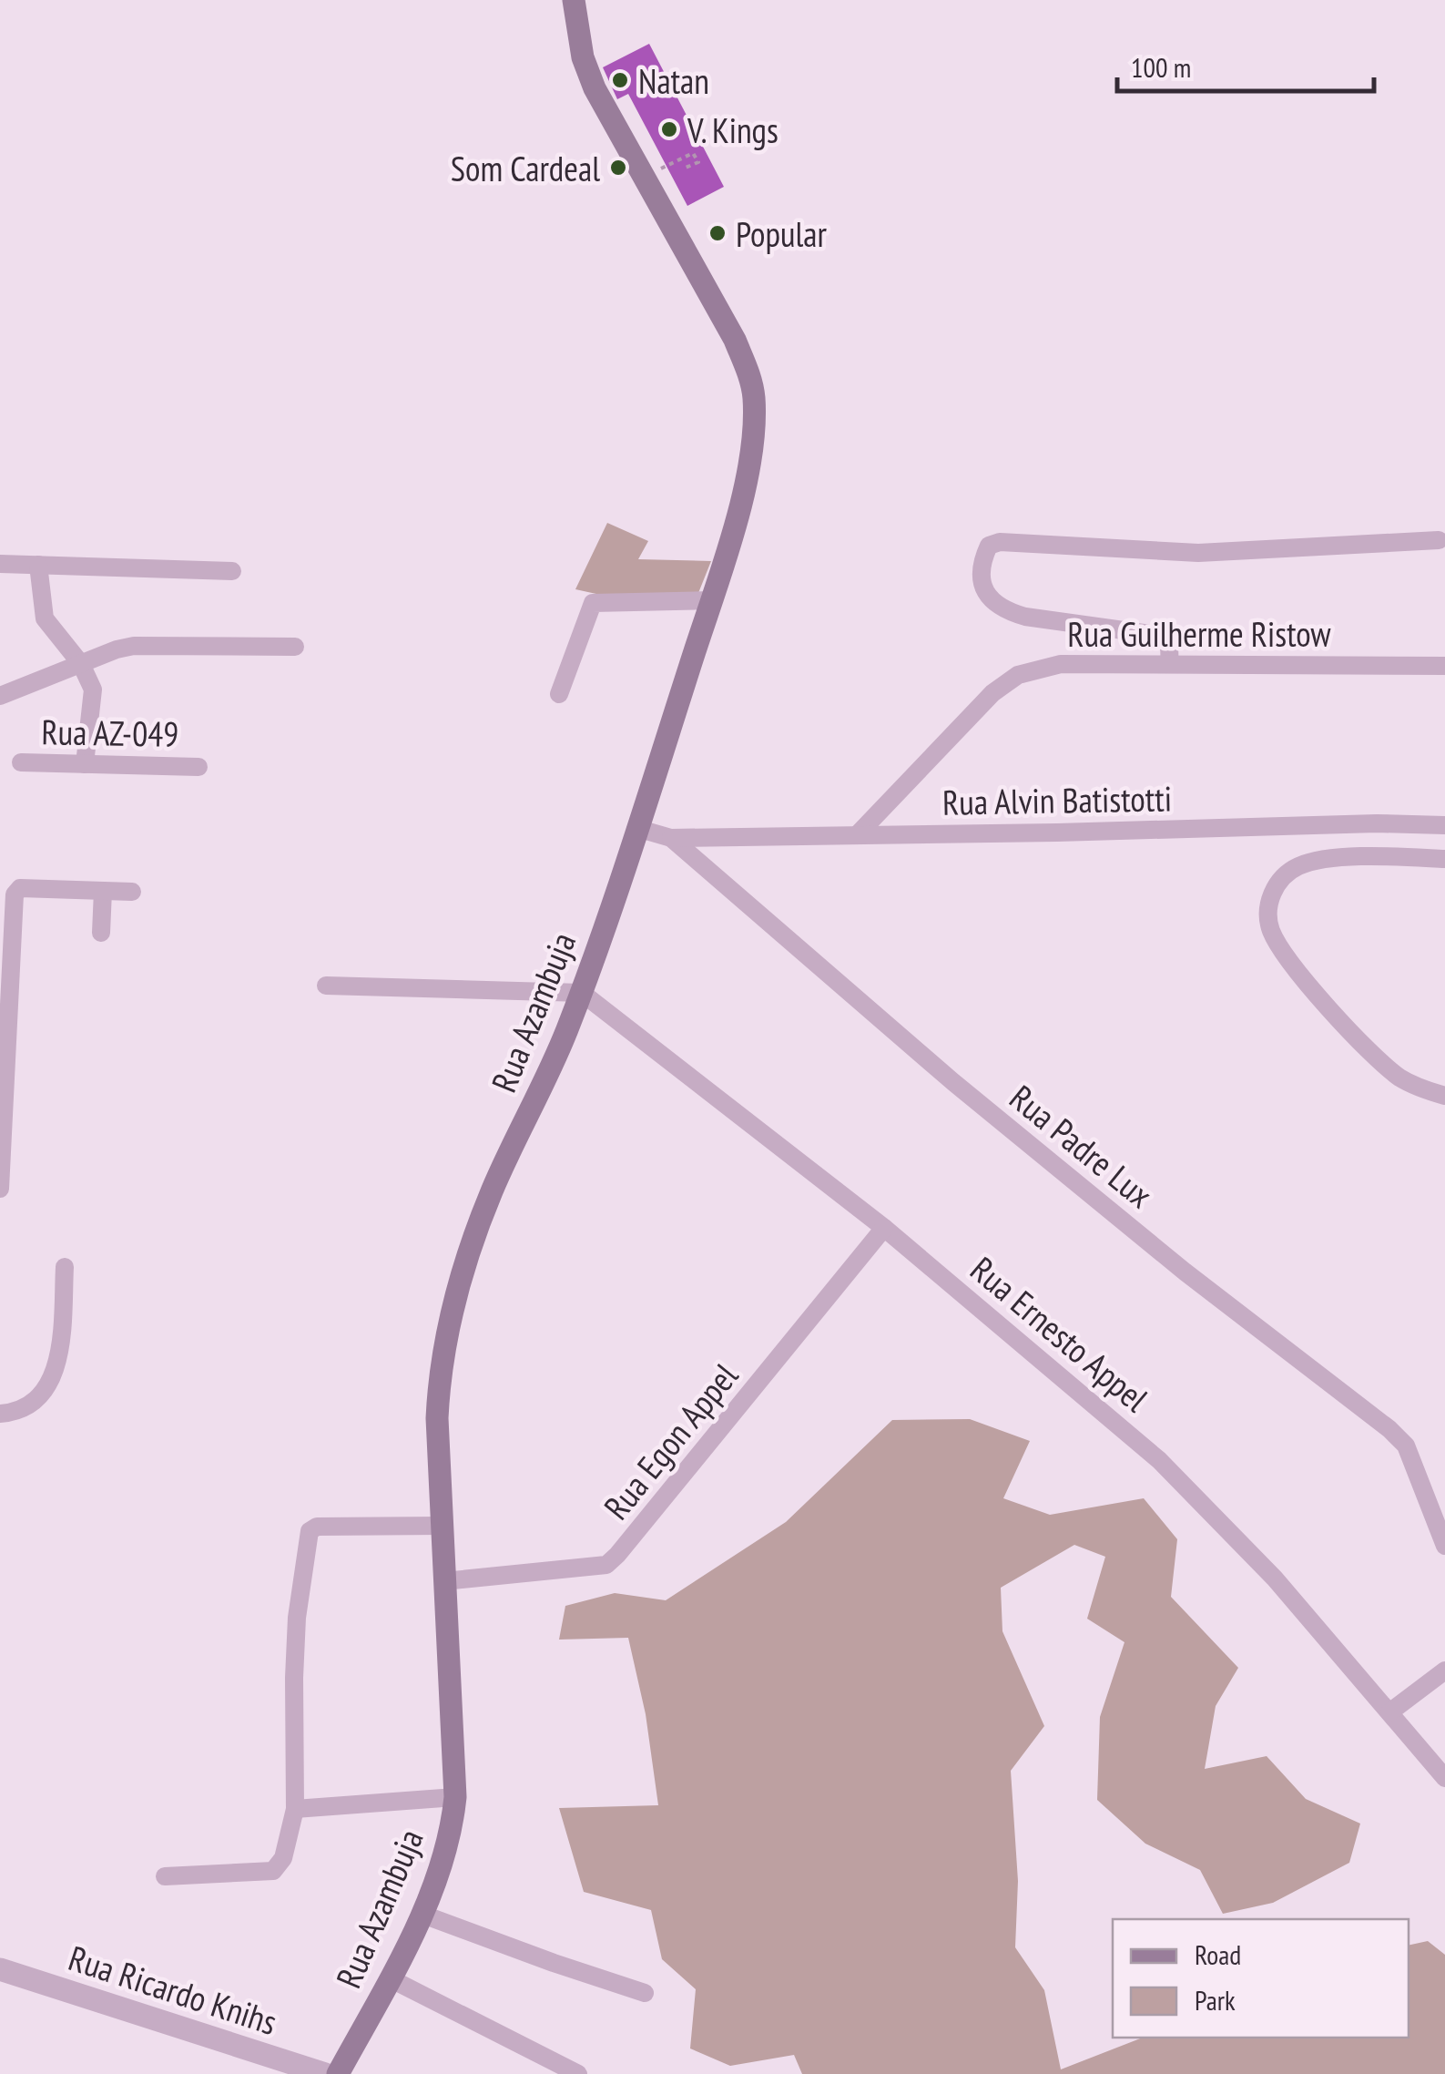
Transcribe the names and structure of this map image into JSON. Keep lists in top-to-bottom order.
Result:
{
  "streets": {
    "main road": ["Rua Azambuja"],
    "street": [
      "Rua Guilherme Ristow",
      "Rua AZ-049",
      "Rua Alvin Batistotti",
      "Rua Padre Lux",
      "Rua Ernesto Appel",
      "Rua Egon Appel",
      "Rua Ricardo Knihs"
    ]
  },
  "crossings": [
    ["Rua Guilherme Ristow", "Rua Alvin Batistotti"],
    ["Rua Alvin Batistotti", "Rua Padre Lux"],
    ["Rua Azambuja", "Rua Padre Lux"],
    ["Rua Azambuja", "Rua Ernesto Appel"],
    ["Rua Azambuja", "Rua Egon Appel"],
    ["Rua Ernesto Appel", "Rua Egon Appel"]
  ],
  "places": [
    "Natan",
    "V. Kings",
    "Som Cardeal",
    "Popular"
  ],
  "legend": ["Road", "Park"],
  "scale_bar": "100 m"
}
